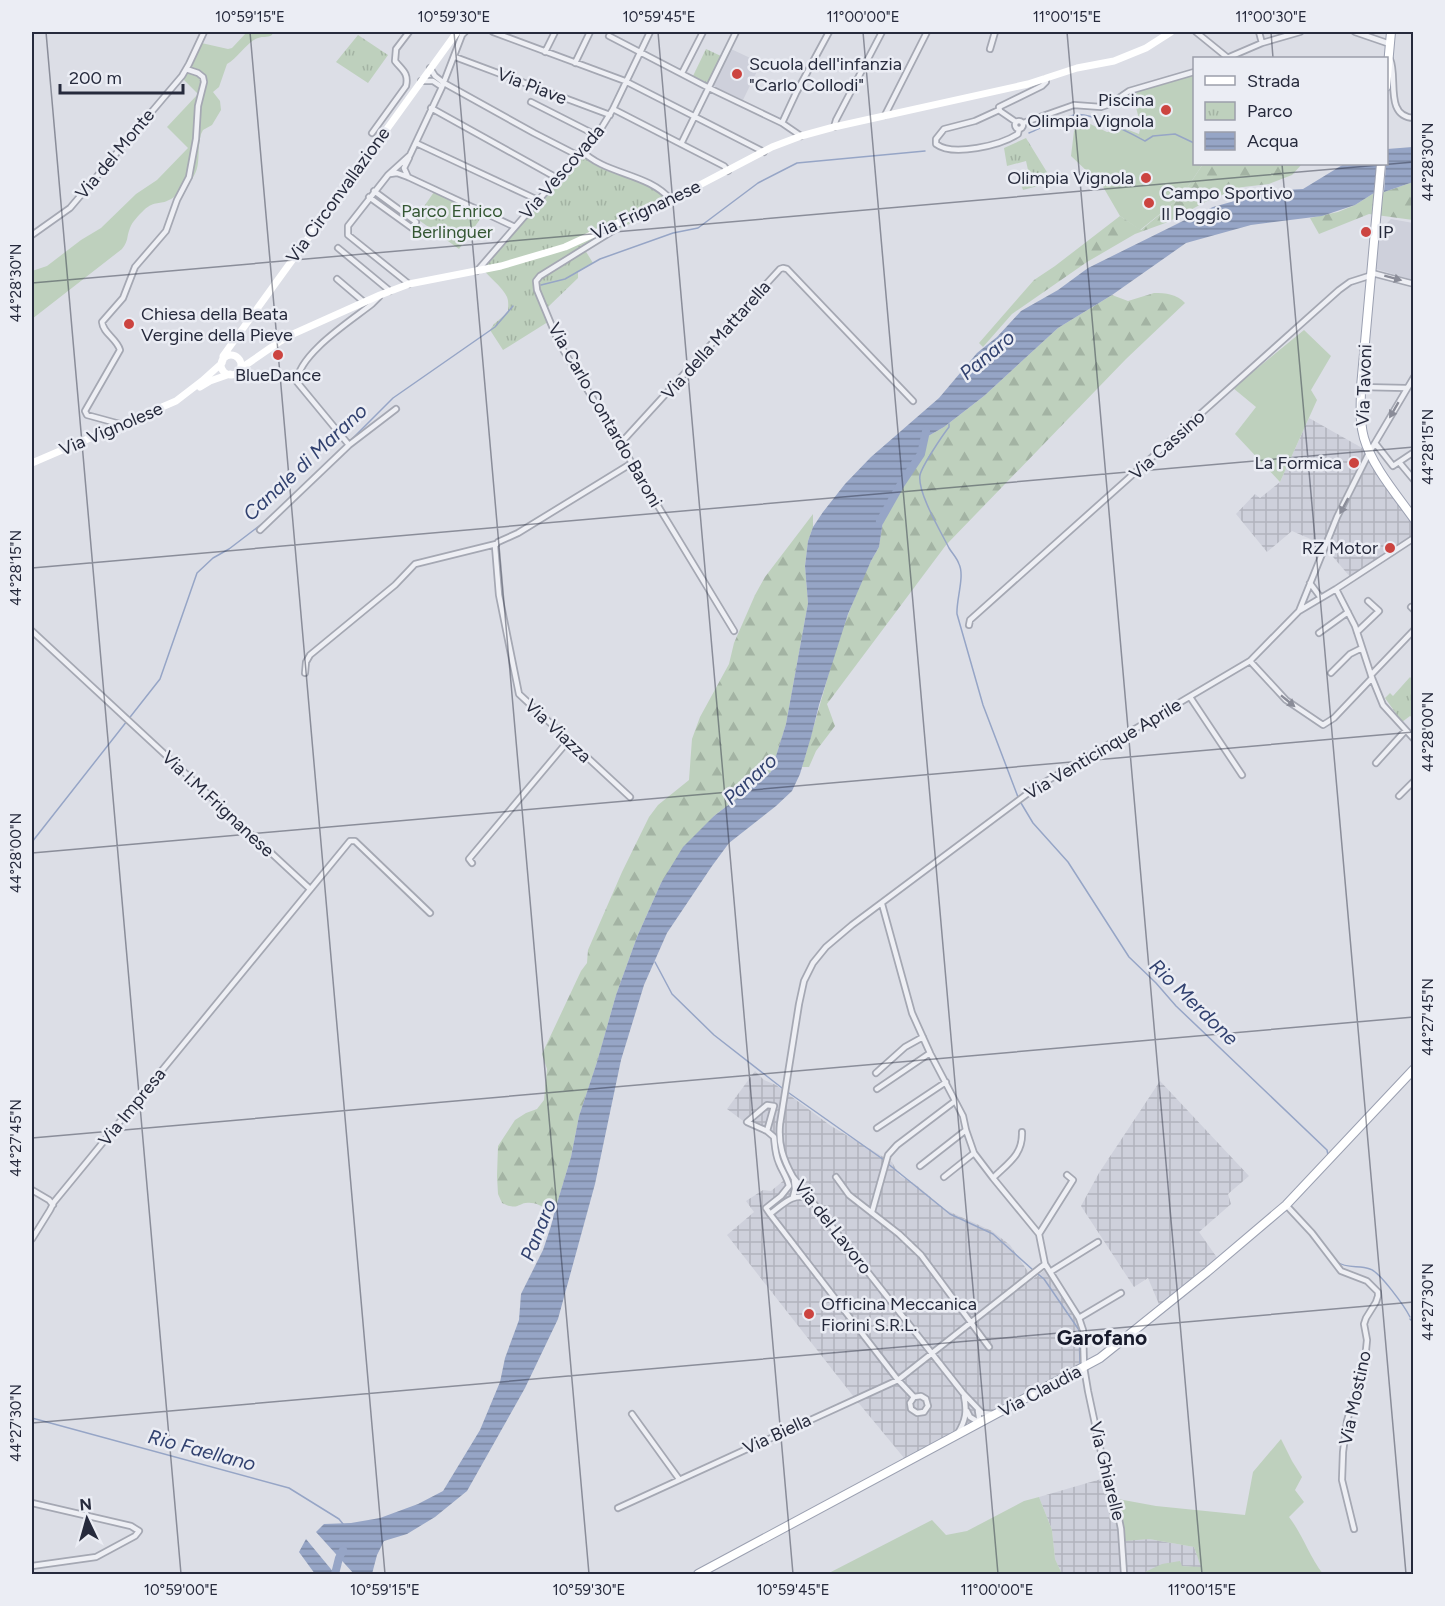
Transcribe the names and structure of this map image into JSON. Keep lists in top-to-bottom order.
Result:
{
  "streets": {
    "main road": [
      "Via Circonvallazione",
      "Via Frignanese",
      "Via Tavoni",
      "Via Vignolese",
      "Via Claudia"
    ],
    "street": [
      "Via Piave",
      "Via del Monte",
      "Via Vescovada",
      "Via della Mattarella",
      "Via Carlo Contardo Baroni",
      "Via Cassino",
      "Via Viazza",
      "Via Venticinque Aprile",
      "Via I.M.Frignanese",
      "Via Impresa",
      "Via del Lavoro",
      "Via Mostino",
      "Via Biella",
      "Via Ghiarelle"
    ]
  },
  "crossings": [
    ["Via Piave", "Via Vescovada"],
    ["Via Vescovada", "Via Frignanese"],
    ["Via Circonvallazione", "Via Frignanese"],
    ["Via Circonvallazione", "Via Vignolese"],
    ["Via Frignanese", "Via Carlo Contardo Baroni"],
    ["Via della Mattarella", "Via Carlo Contardo Baroni"],
    ["Via Tavoni", "Via Cassino"],
    ["Via Tavoni", "Via Venticinque Aprile"],
    ["Via Venticinque Aprile", "Via del Lavoro"],
    ["Via I.M.Frignanese", "Via Impresa"],
    ["Via del Lavoro", "Via Biella"],
    ["Via Claudia", "Via Mostino"],
    ["Via Claudia", "Via Ghiarelle"]
  ],
  "districts": ["Garofano"],
  "water": [
    "Panaro",
    "Canale di Marano",
    "Rio Merdone",
    "Rio Faellano"
  ],
  "parks": ["Parco Enrico Berlinguer"],
  "places": [
    "Scuola dell'infanzia \"Carlo Collodi\"",
    "Piscina Olimpia Vignola",
    "Olimpia Vignola",
    "Campo Sportivo Il Poggio",
    "IP",
    "Chiesa della Beata Vergine della Pieve",
    "BlueDance",
    "La Formica",
    "RZ Motor",
    "Officina Meccanica Fiorini S.R.L."
  ],
  "legend": ["Strada", "Parco", "Acqua"],
  "scale_bar": "200 m",
  "north": "top",
  "coordinates": [
    "10°59'15\"E",
    "10°59'30\"E",
    "10°59'45\"E",
    "11°00'00\"E",
    "11°00'15\"E",
    "11°00'30\"E",
    "44°28'30\"N",
    "44°28'15\"N",
    "44°28'00\"N",
    "44°27'45\"N",
    "44°27'30\"N",
    "10°59'00\"E"
  ]
}
